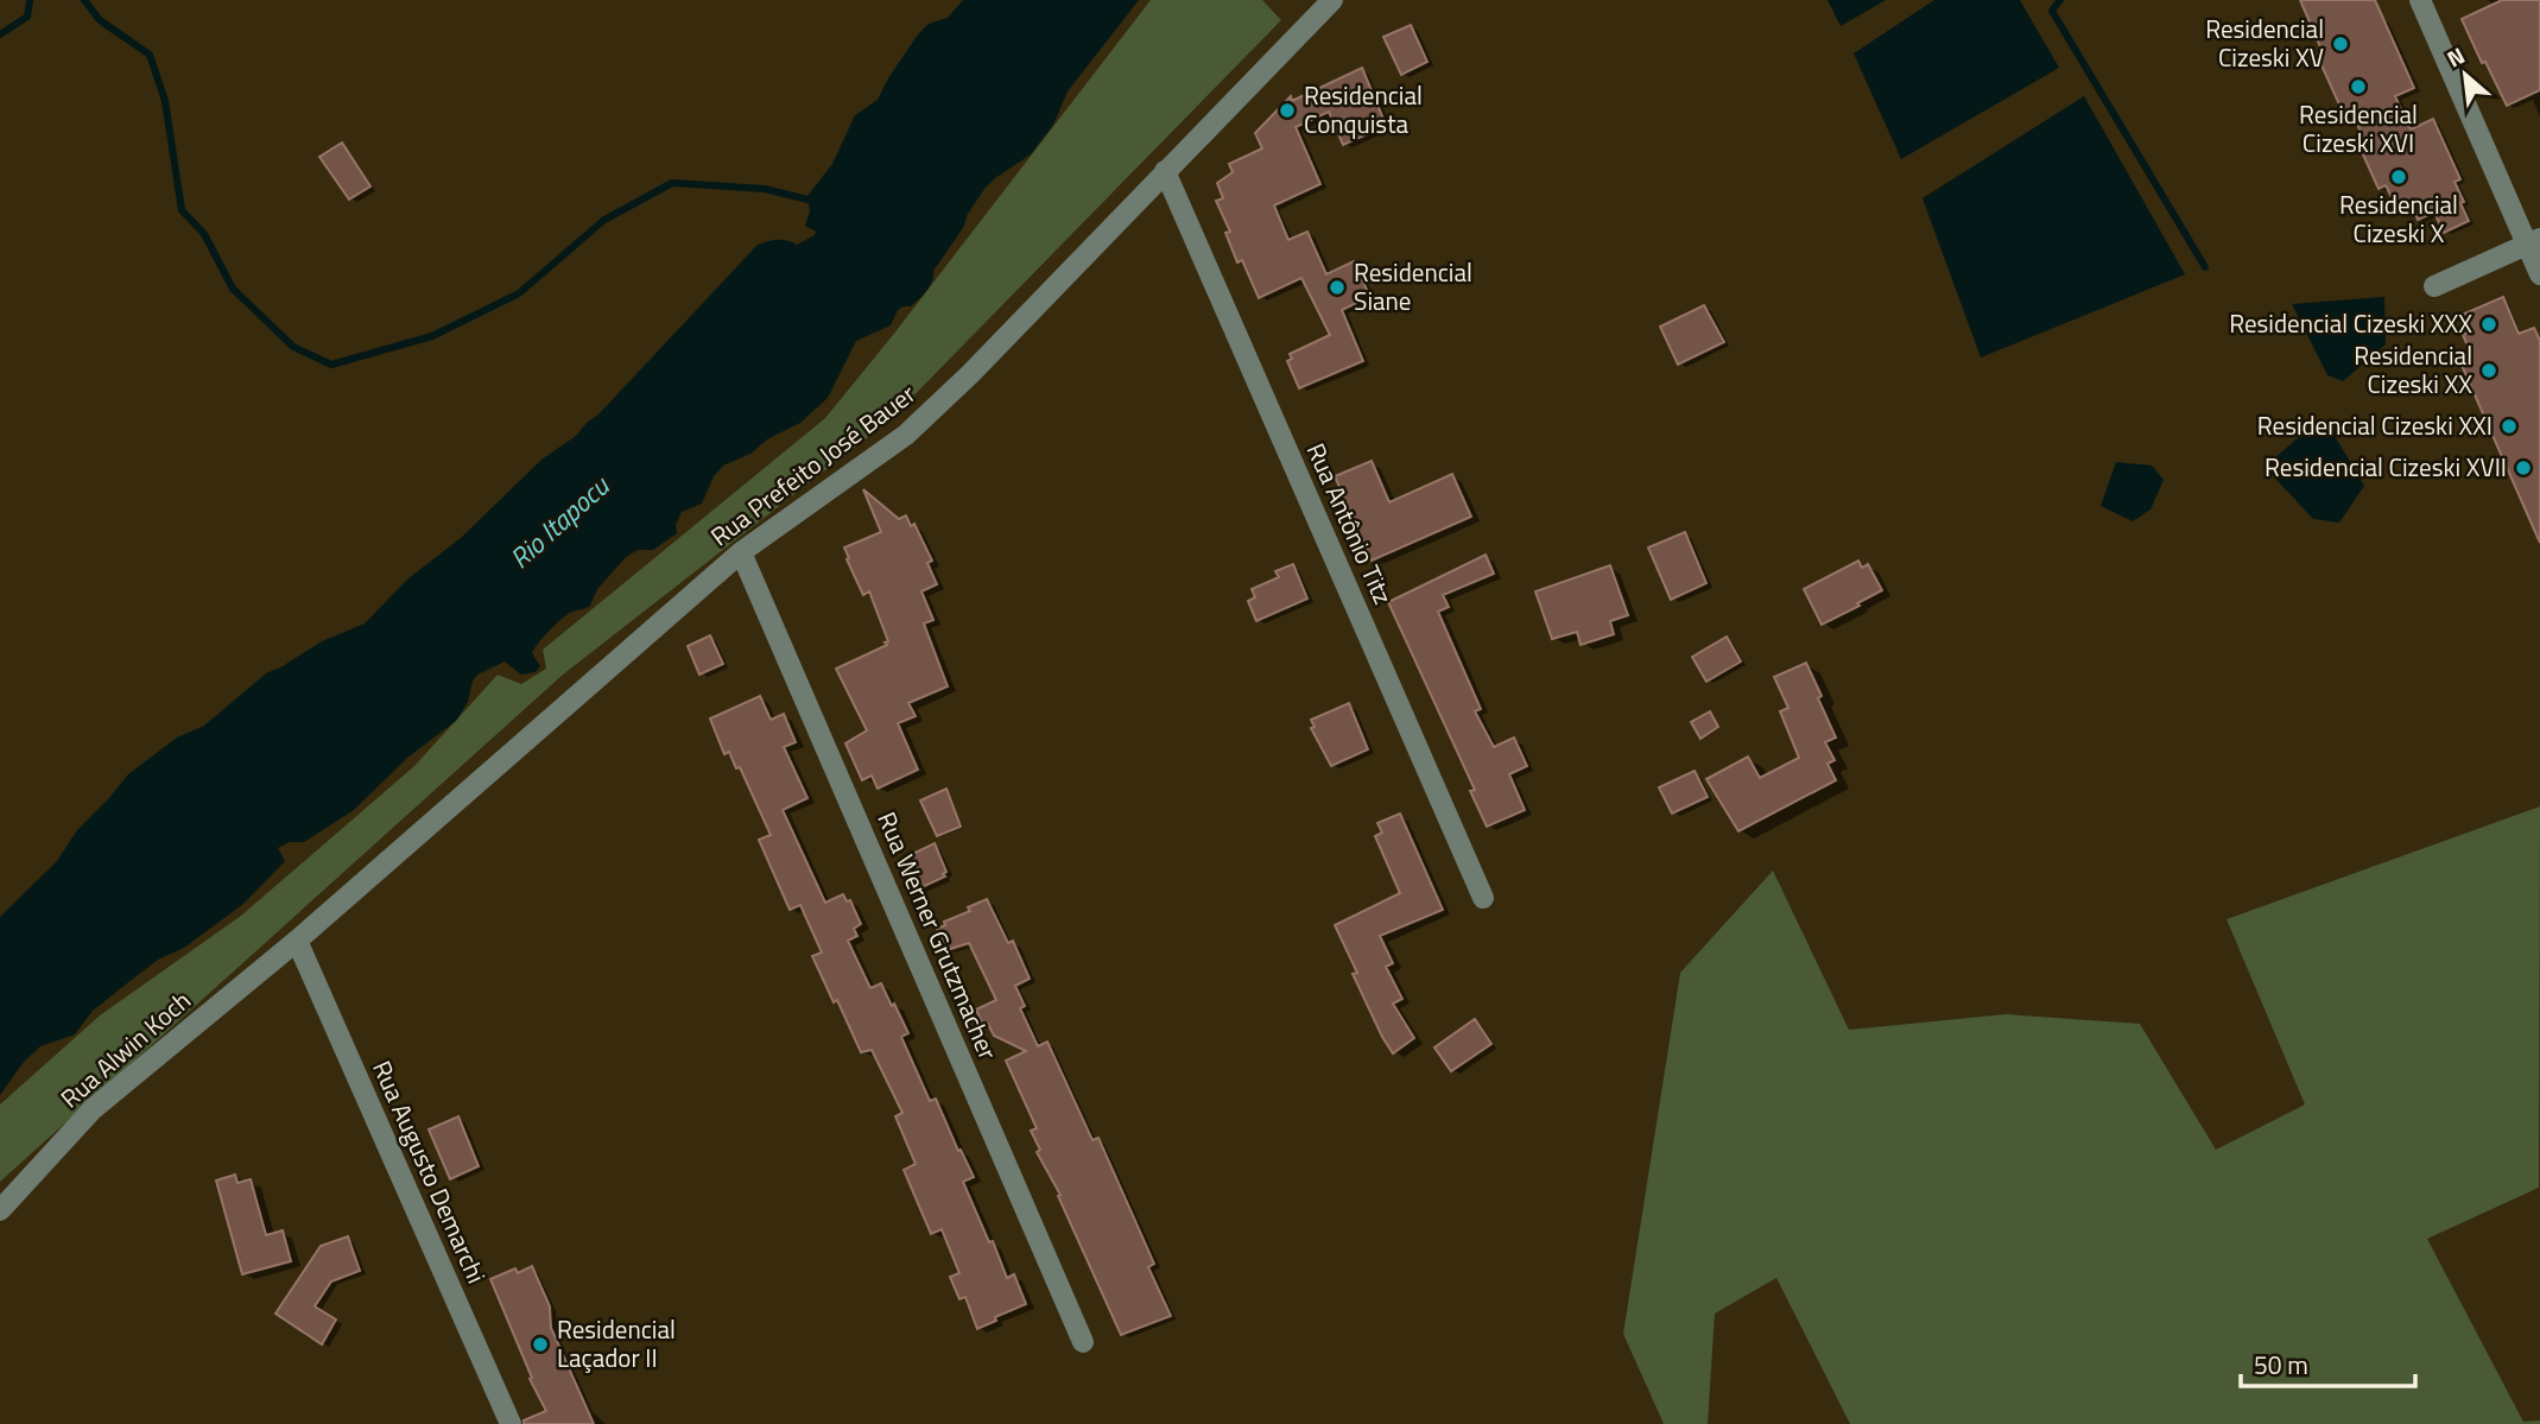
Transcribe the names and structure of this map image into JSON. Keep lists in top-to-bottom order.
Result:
{
  "streets": {
    "street": [
      "Rua Prefeito José Bauer",
      "Rua Antônio Titz",
      "Rua Werner Grutzmacher",
      "Rua Alwin Koch",
      "Rua Augusto Demarchi"
    ]
  },
  "crossings": [
    ["Rua Prefeito José Bauer", "Rua Antônio Titz"],
    ["Rua Prefeito José Bauer", "Rua Werner Grutzmacher"],
    ["Rua Prefeito José Bauer", "Rua Alwin Koch"],
    ["Rua Prefeito José Bauer", "Rua Augusto Demarchi"],
    ["Rua Alwin Koch", "Rua Augusto Demarchi"]
  ],
  "water": ["Rio Itapocu"],
  "places": [
    "Residencial Cizeski XV",
    "Residencial Cizeski XVI",
    "Residencial Conquista",
    "Residencial Cizeski X",
    "Residencial Siane",
    "Residencial Cizeski XXX",
    "Residencial Cizeski XX",
    "Residencial Cizeski XXI",
    "Residencial Cizeski XVII",
    "Residencial Laçador II"
  ],
  "scale_bar": "50 m",
  "north": "top left"
}
